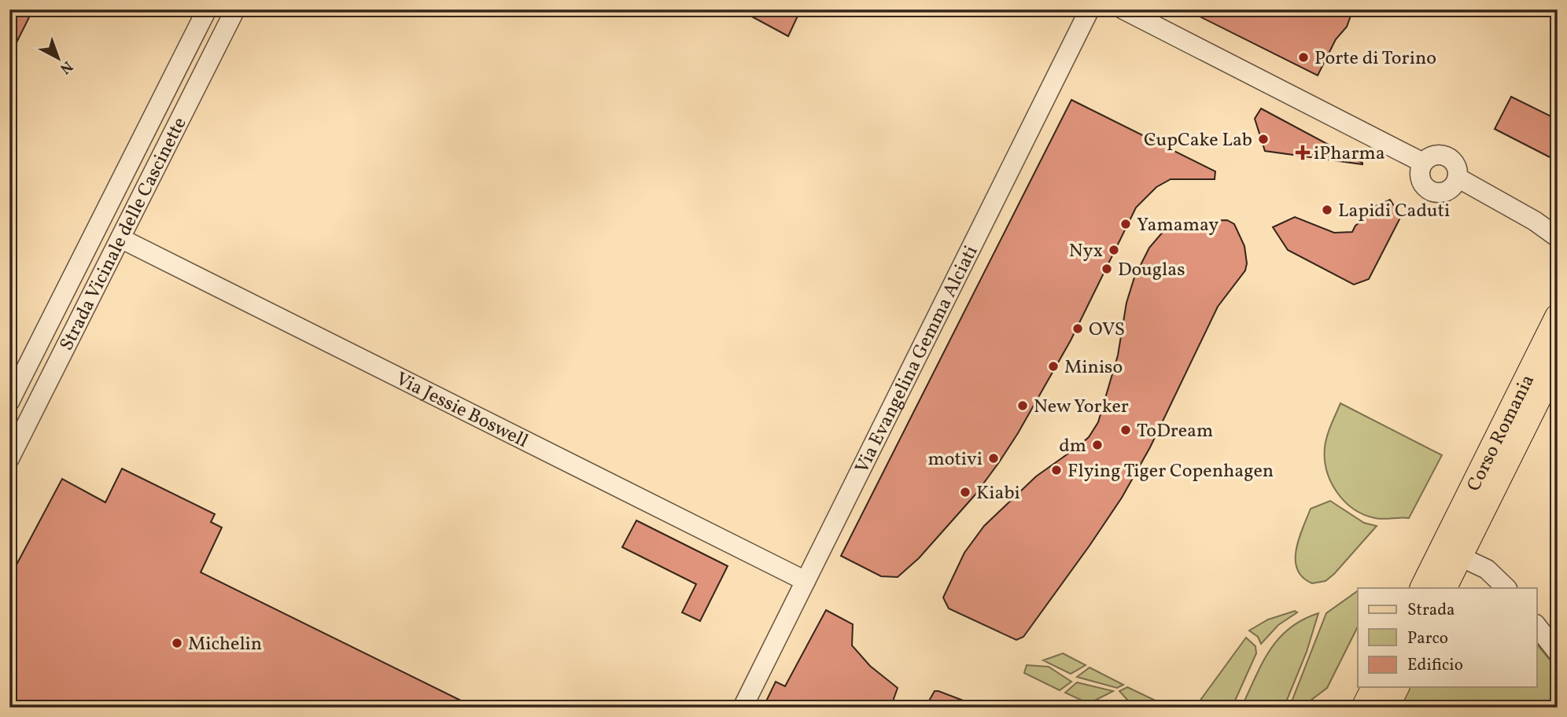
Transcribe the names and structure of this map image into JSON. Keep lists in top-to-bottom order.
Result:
{
  "streets": {
    "main road": ["Corso Romania"],
    "street": ["Strada Vicinale delle Cascinette", "Via Evangelina Gemma Alciati", "Via Jessie Boswell"]
  },
  "crossings": [
    ["Strada Vicinale delle Cascinette", "Via Jessie Boswell"],
    ["Via Evangelina Gemma Alciati", "Via Jessie Boswell"]
  ],
  "places": {
    "other": [
      "Porte di Torino",
      "CupCake Lab",
      "Lapidi Caduti",
      "Yamamay",
      "Nyx",
      "Douglas",
      "OVS",
      "Miniso",
      "New Yorker",
      "ToDream",
      "dm",
      "motivi",
      "Flying Tiger Copenhagen",
      "Kiabi",
      "Michelin"
    ],
    "health": ["iPharma"]
  },
  "legend": ["Strada", "Parco", "Edificio"],
  "north": "bottom right"
}
